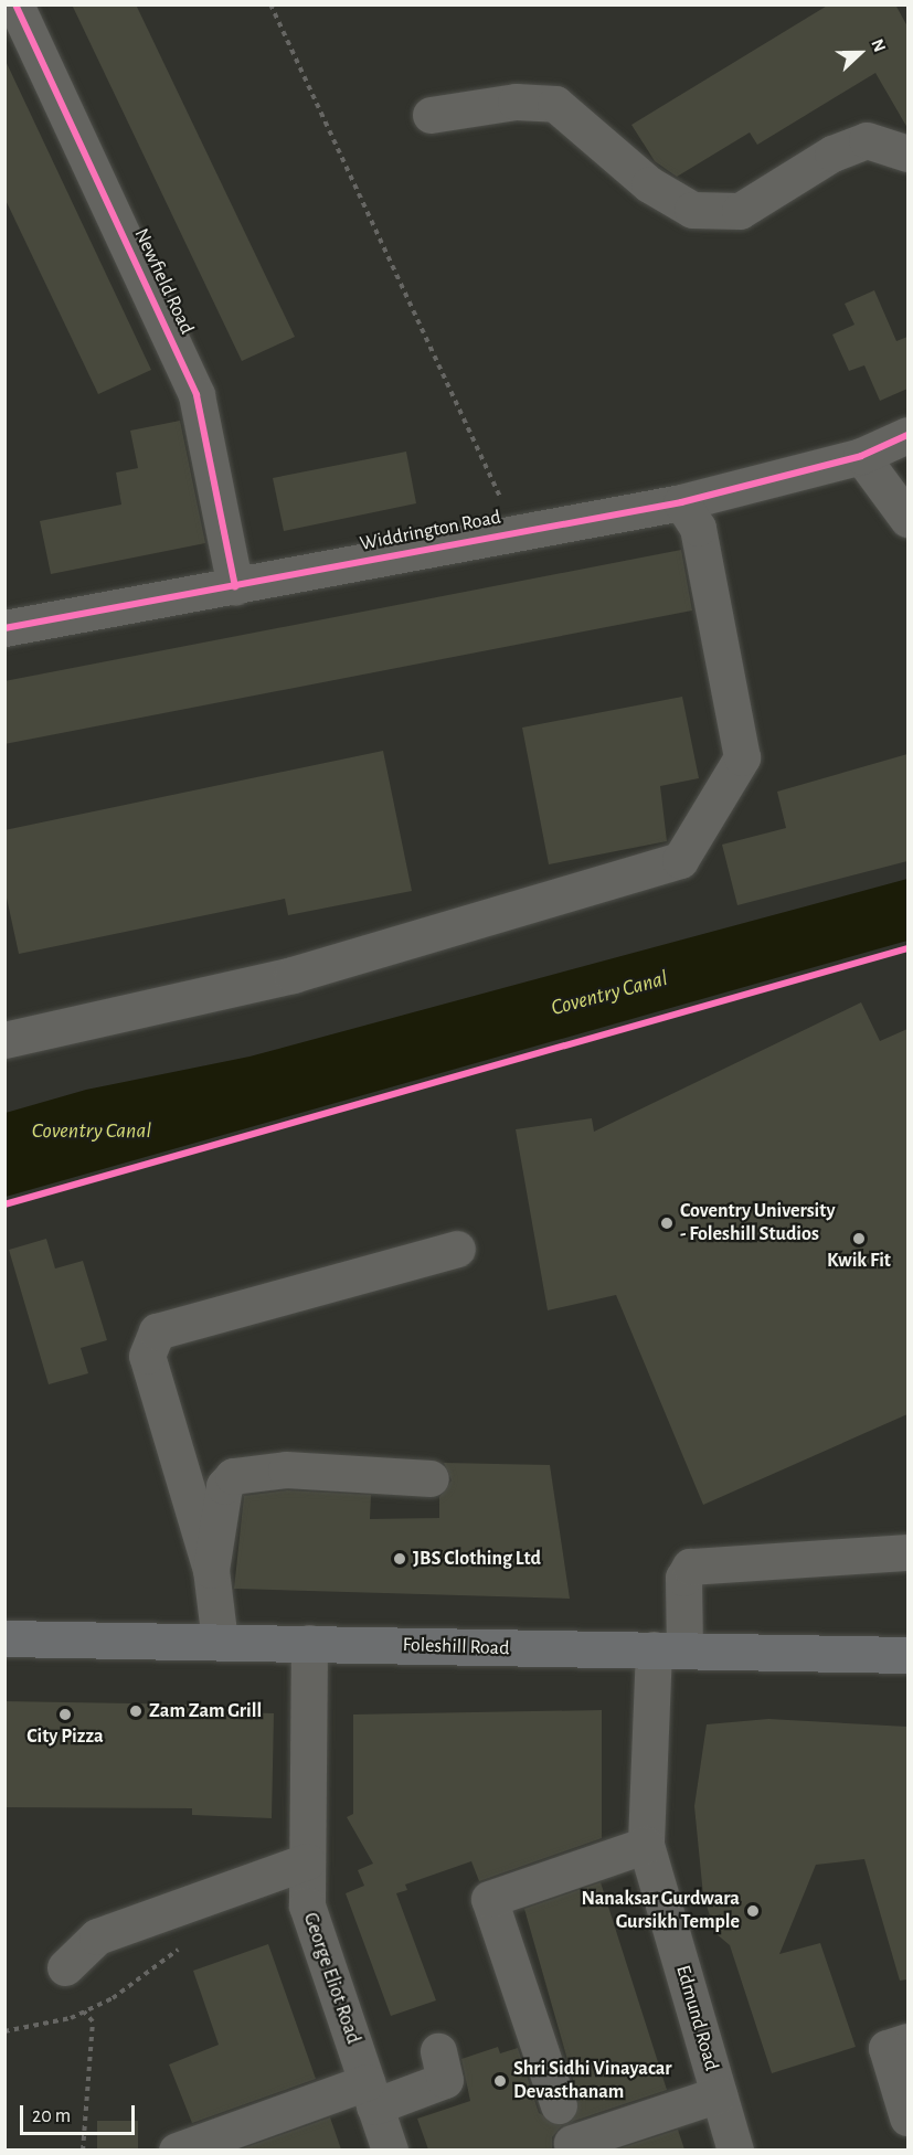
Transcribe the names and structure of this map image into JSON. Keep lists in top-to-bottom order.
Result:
{
  "streets": {
    "main road": ["Foleshill Road"],
    "street": [
      "Newfield Road",
      "Widdrington Road",
      "George Eliot Road",
      "Edmund Road"
    ]
  },
  "crossings": [
    ["Newfield Road", "Widdrington Road"],
    ["Foleshill Road", "George Eliot Road"],
    ["Foleshill Road", "Edmund Road"]
  ],
  "water": ["Coventry Canal"],
  "places": [
    "Coventry University - Foleshill Studios",
    "Kwik Fit",
    "JBS Clothing Ltd",
    "Zam Zam Grill",
    "City Pizza",
    "Nanaksar Gurdwara Gursikh Temple",
    "Shri Sidhi Vinayacar Devasthanam"
  ],
  "scale_bar": "20 m",
  "north": "right"
}
